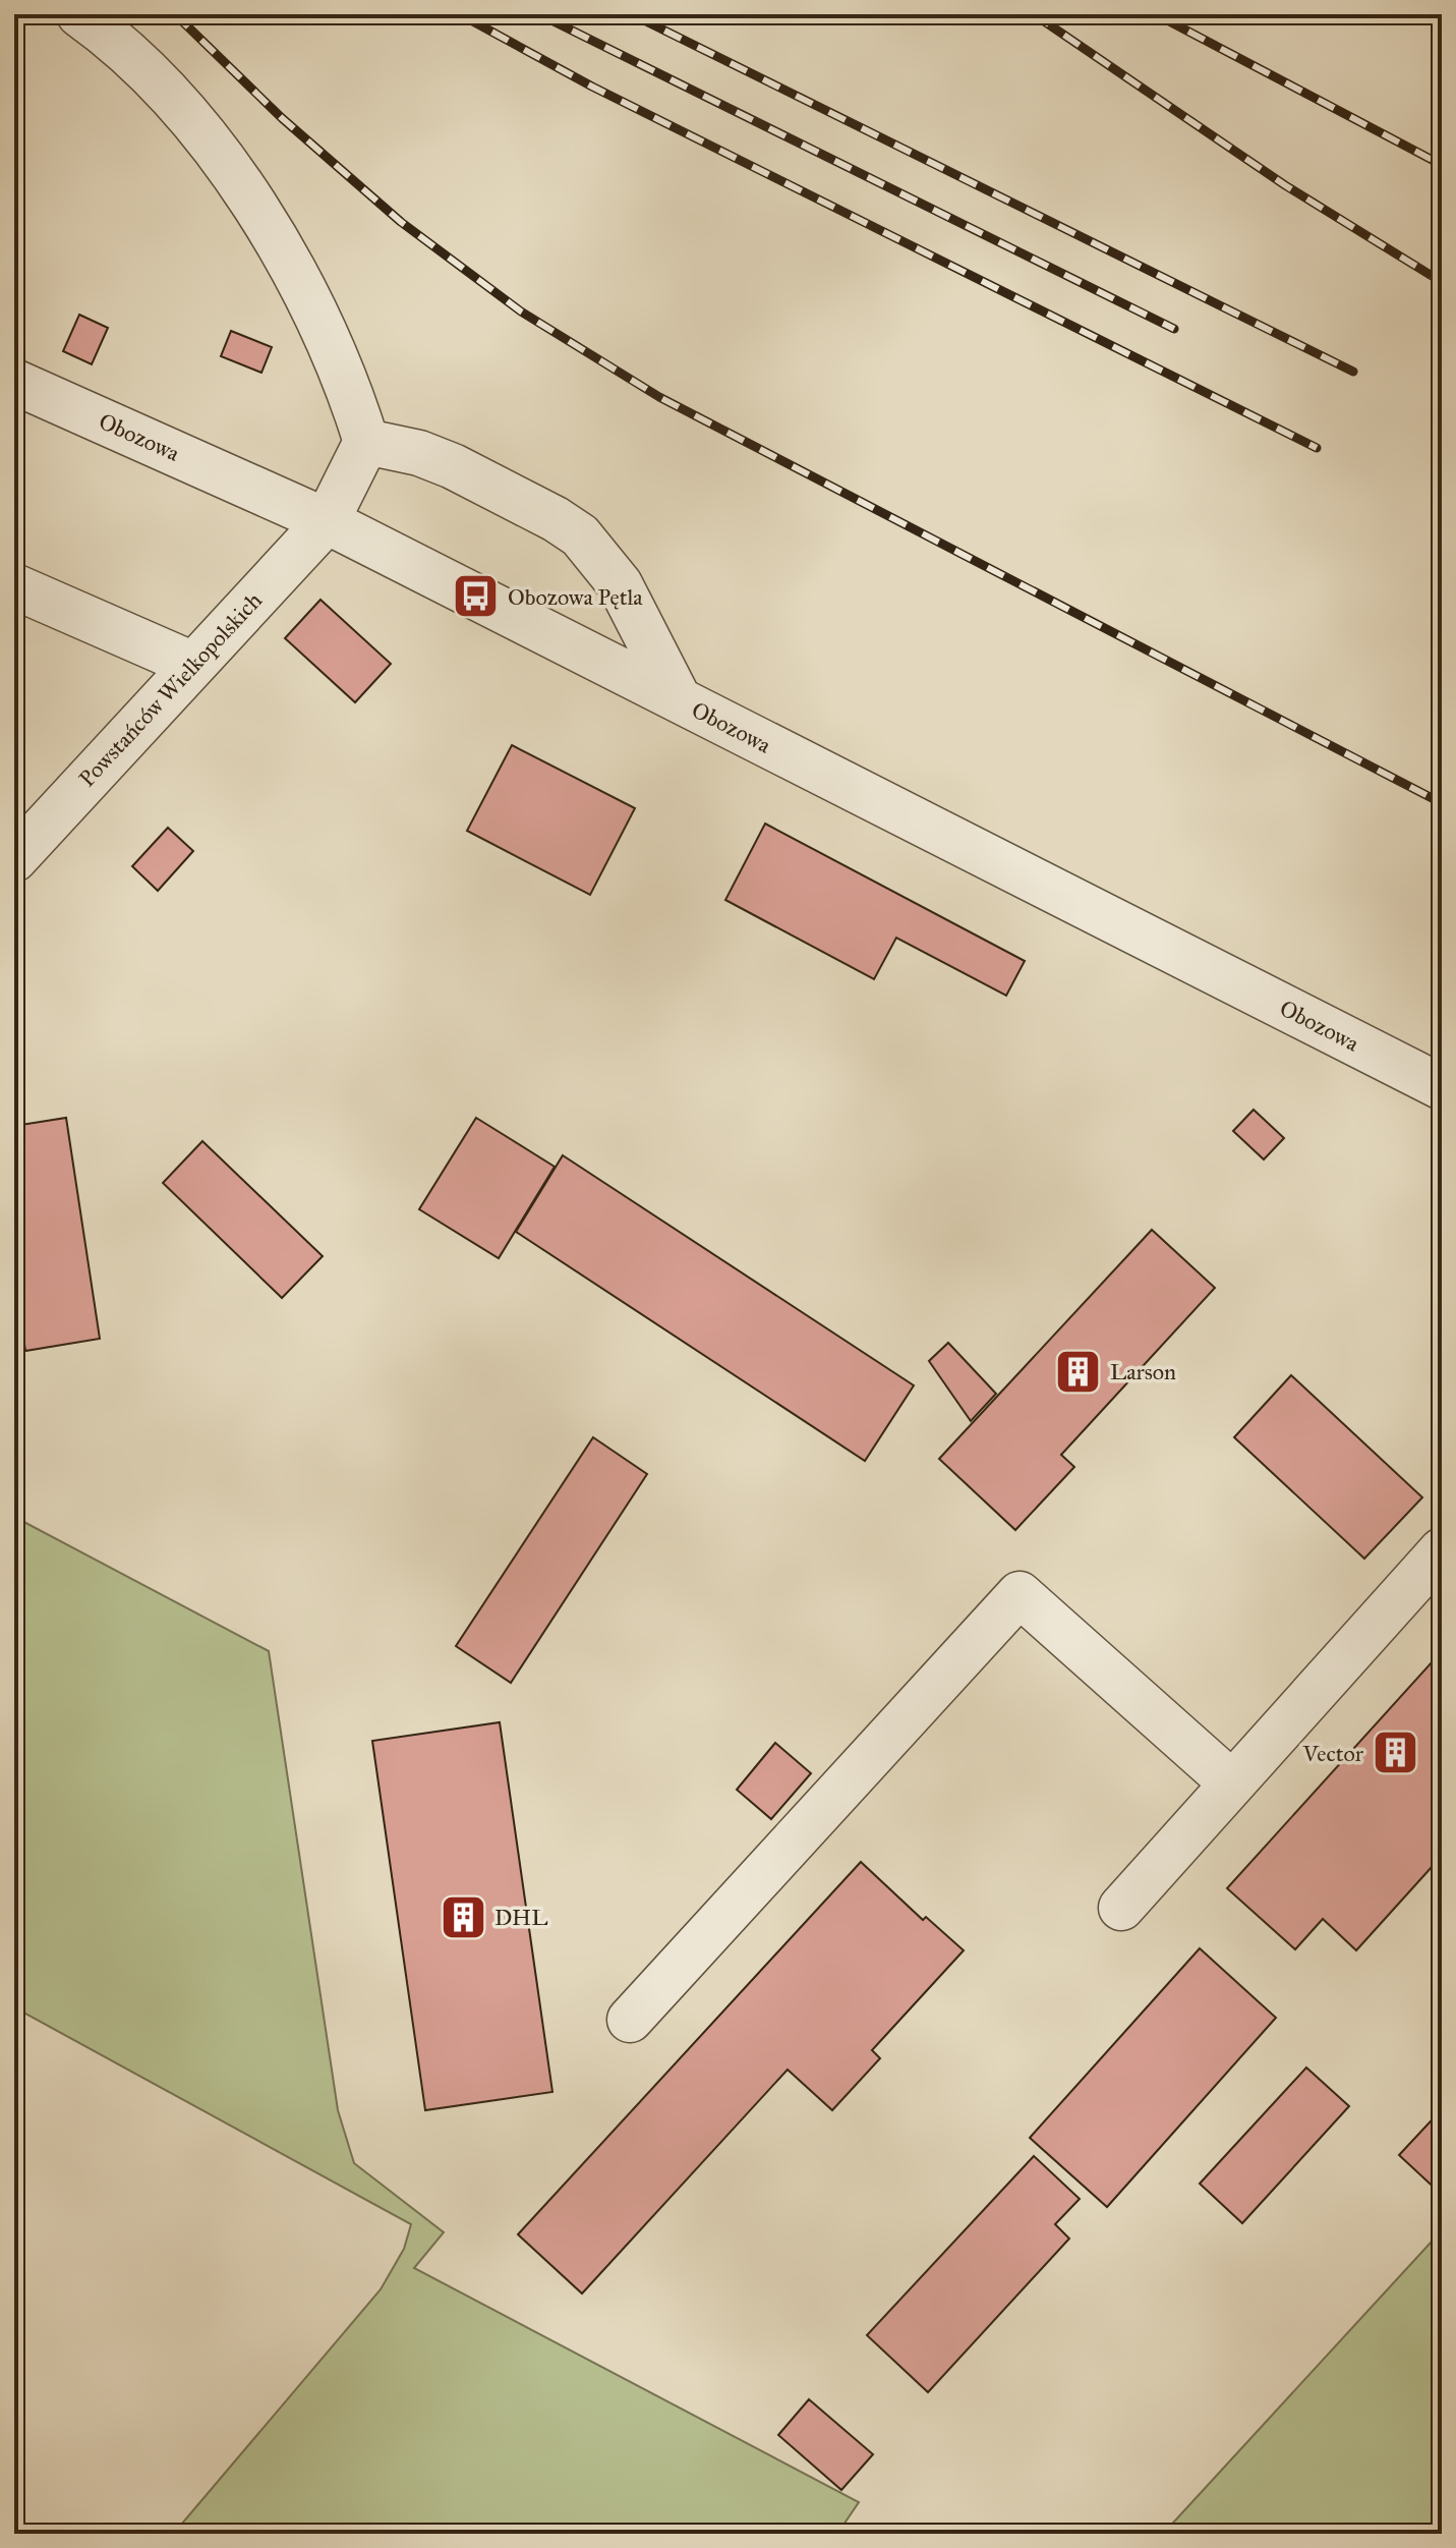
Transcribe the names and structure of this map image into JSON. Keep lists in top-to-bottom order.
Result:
{
  "streets": {
    "street": ["Obozowa", "Powstańców Wielkopolskich"]
  },
  "crossings": [
    ["Obozowa", "Powstańców Wielkopolskich"]
  ],
  "places": {
    "bus stop": ["Obozowa Pętla"],
    "building": ["Larson", "Vector", "DHL"]
  }
}
